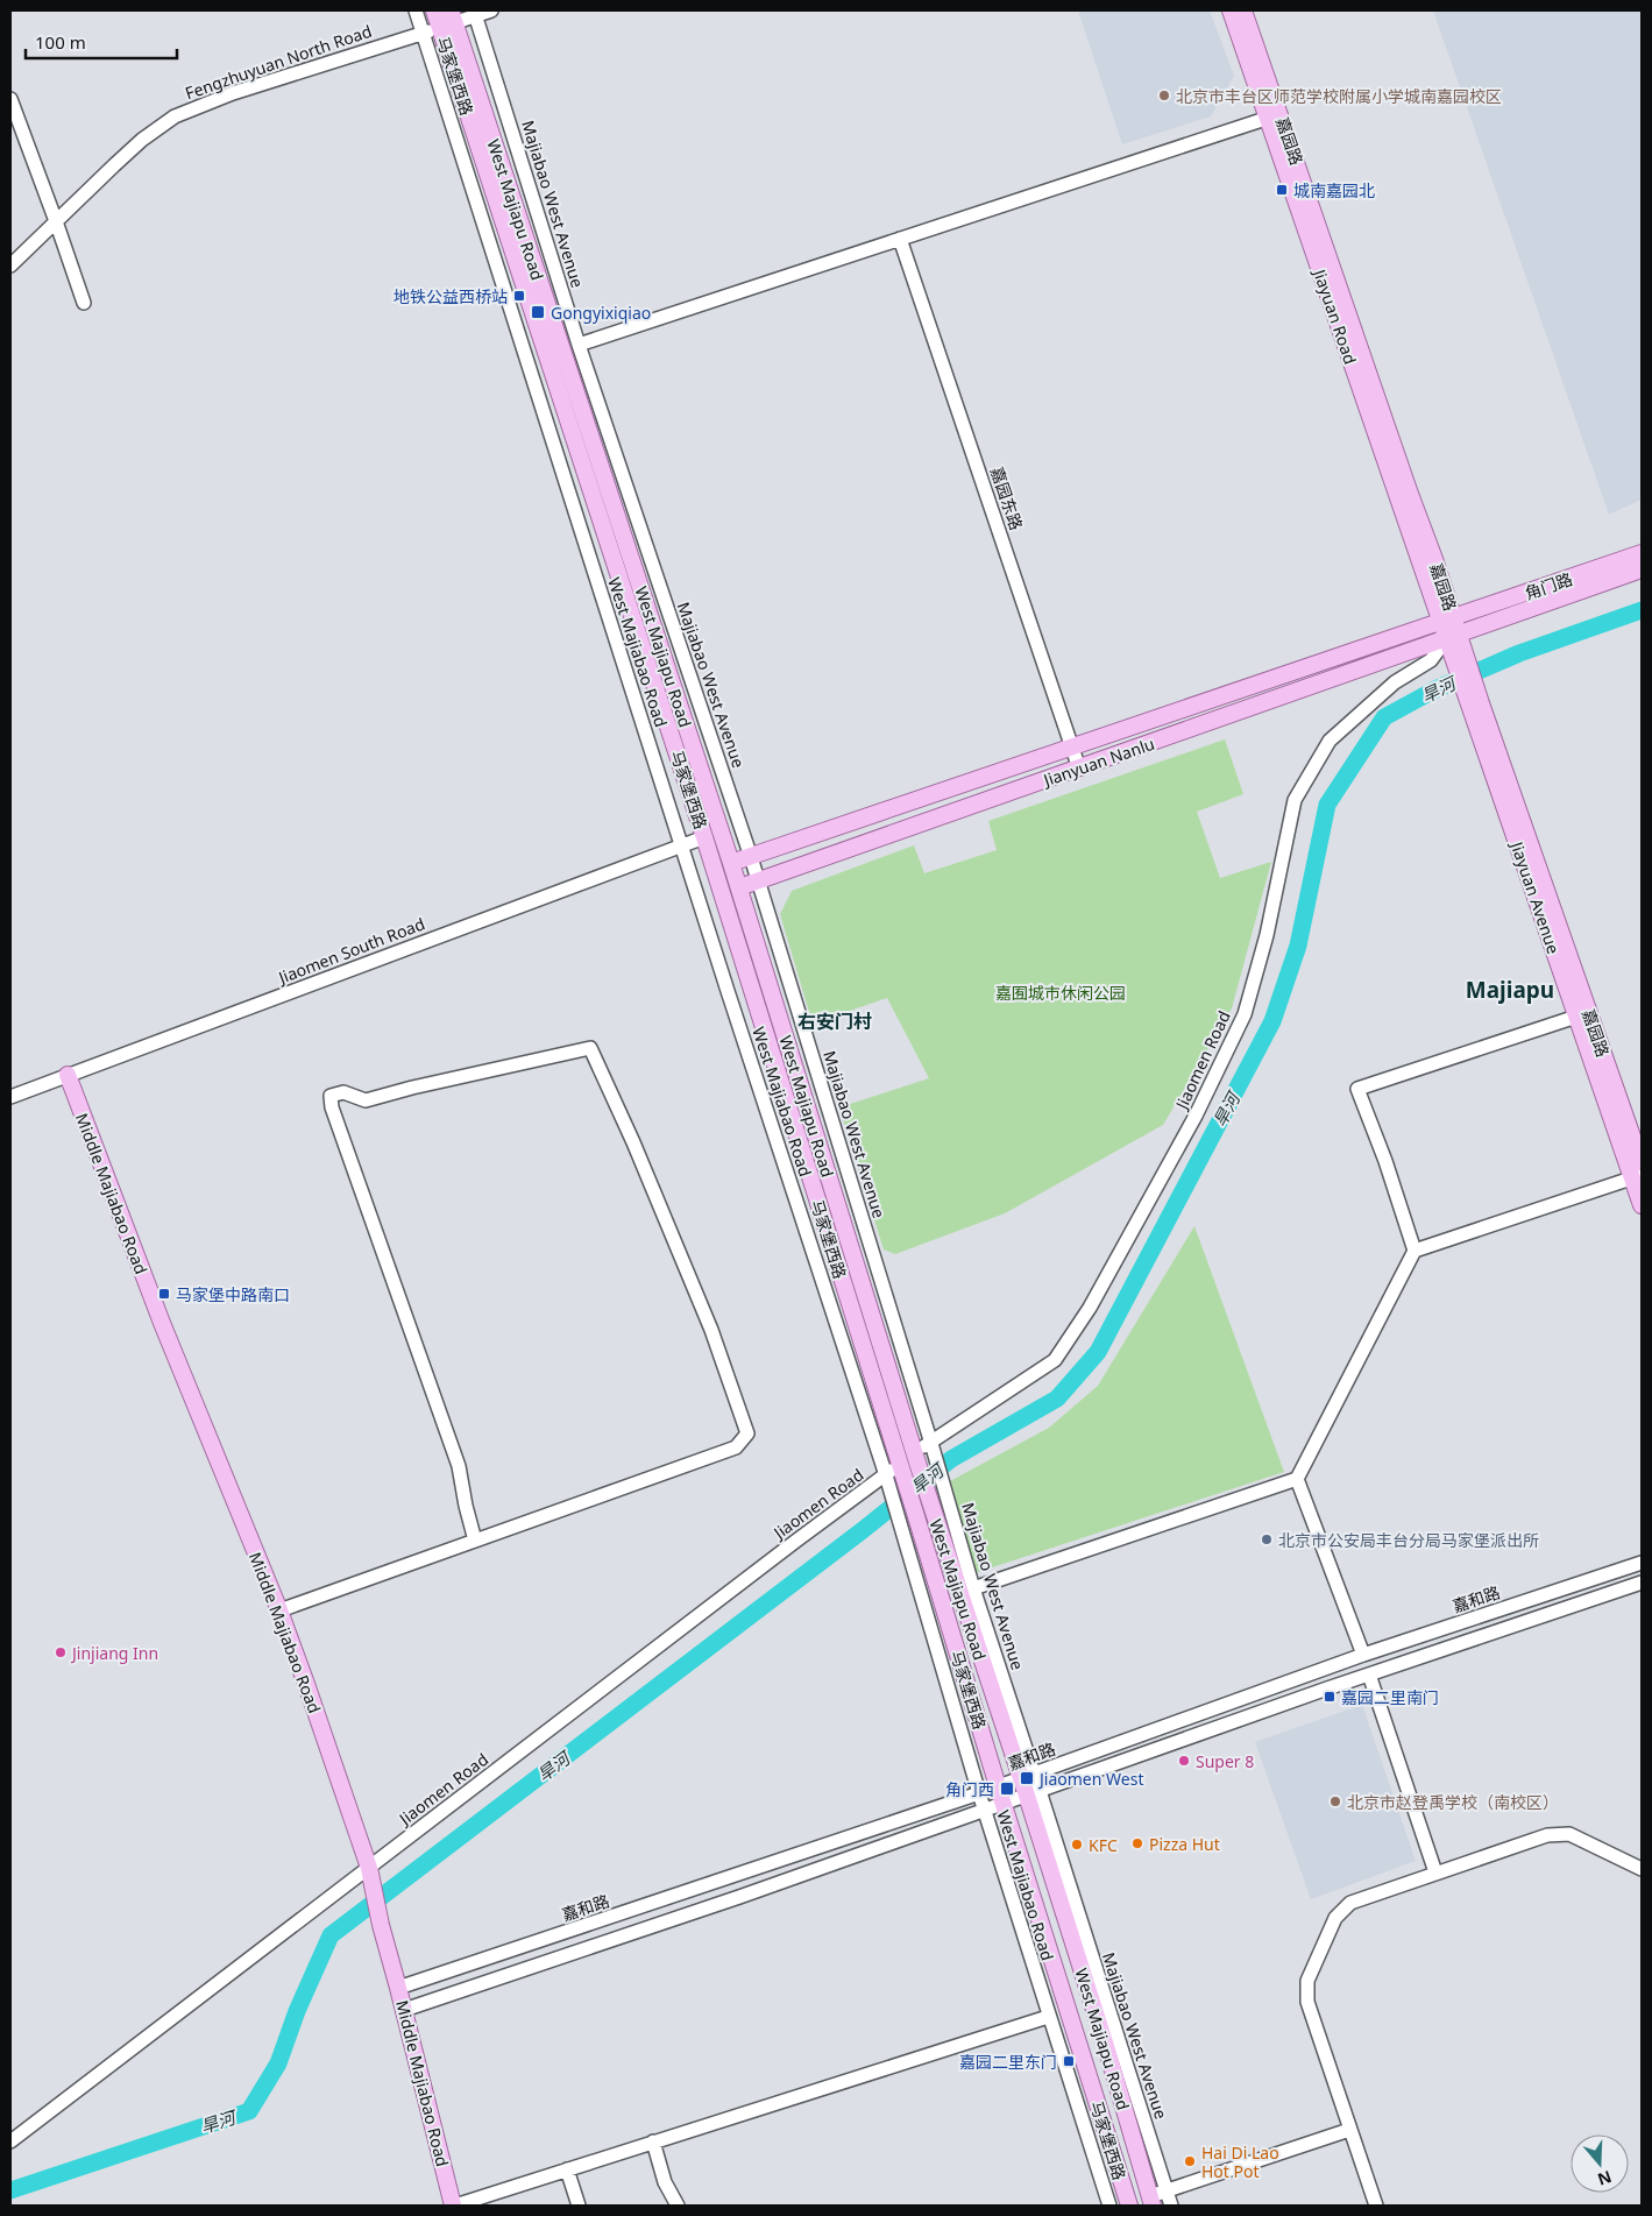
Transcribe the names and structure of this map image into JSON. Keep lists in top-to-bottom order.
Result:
{
  "streets": {
    "main road": [
      "马家堡西路",
      "嘉园路",
      "West Majiapu Road",
      "Jiayuan Road",
      "角门路",
      "Jianyuan Nanlu",
      "Jiayuan Avenue",
      "Middle Majiabao Road"
    ],
    "street": [
      "Fengzhuyuan North Road",
      "Majiabao West Avenue",
      "嘉园东路",
      "West Majiabao Road",
      "Jiaomen South Road",
      "Jiaomen Road",
      "嘉和路"
    ]
  },
  "crossings": [
    ["Fengzhuyuan North Road", "马家堡西路"],
    ["Fengzhuyuan North Road", "Majiabao West Avenue"],
    ["Fengzhuyuan North Road", "West Majiapu Road"],
    ["Fengzhuyuan North Road", "West Majiabao Road"],
    ["马家堡西路", "West Majiapu Road"],
    ["马家堡西路", "West Majiabao Road"],
    ["马家堡西路", "Jiaomen South Road"],
    ["马家堡西路", "Jiaomen Road"],
    ["马家堡西路", "嘉和路"],
    ["嘉园路", "Jiayuan Road"],
    ["嘉园路", "角门路"],
    ["嘉园路", "Jianyuan Nanlu"],
    ["嘉园路", "Jiayuan Avenue"],
    ["嘉园路", "Jiaomen Road"],
    ["Majiabao West Avenue", "West Majiapu Road"],
    ["Majiabao West Avenue", "Jianyuan Nanlu"],
    ["Majiabao West Avenue", "Jiaomen Road"],
    ["Majiabao West Avenue", "嘉和路"],
    ["West Majiapu Road", "Jianyuan Nanlu"],
    ["West Majiapu Road", "Jiaomen Road"],
    ["West Majiapu Road", "嘉和路"],
    ["Jiayuan Road", "角门路"],
    ["Jiayuan Road", "Jianyuan Nanlu"],
    ["嘉园东路", "Jianyuan Nanlu"],
    ["角门路", "Jianyuan Nanlu"],
    ["角门路", "Jiayuan Avenue"],
    ["角门路", "Jiaomen Road"],
    ["West Majiabao Road", "Jiaomen South Road"],
    ["West Majiabao Road", "Jiaomen Road"],
    ["West Majiabao Road", "嘉和路"],
    ["Jianyuan Nanlu", "Jiayuan Avenue"],
    ["Jianyuan Nanlu", "Jiaomen Road"],
    ["Jiayuan Avenue", "Jiaomen Road"],
    ["Jiaomen South Road", "Middle Majiabao Road"],
    ["Jiaomen Road", "Middle Majiabao Road"],
    ["Middle Majiabao Road", "嘉和路"]
  ],
  "districts": ["Majiapu", "右安门村"],
  "water": ["旱河"],
  "parks": ["嘉囿城市休闲公园"],
  "places": {
    "other": [
      "北京市丰台区师范学校附属小学城南嘉园校区",
      "北京市公安局丰台分局马家堡派出所",
      "Jinjiang Inn",
      "Super 8",
      "北京市赵登禹学校（南校区）",
      "Pizza Hut",
      "KFC",
      "Hai Di Lao Hot Pot"
    ],
    "transit": [
      "城南嘉园北",
      "地铁公益西桥站",
      "Gongyixiqiao",
      "马家堡中路南口",
      "嘉园二里南门",
      "Jiaomen West",
      "角门西",
      "嘉园二里东门"
    ]
  },
  "scale_bar": "100 m",
  "north": "bottom"
}
